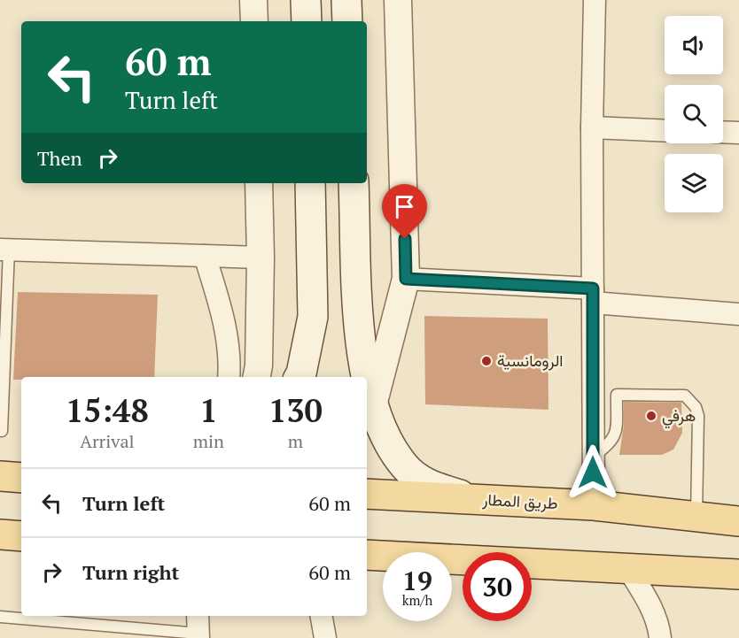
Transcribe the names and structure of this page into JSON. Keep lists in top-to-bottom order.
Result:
{
  "streets": {
    "main road": ["طريق المطار"]
  },
  "places": ["الرومانسية", "هرفي"],
  "page": {
    "turn": ["60 m", "Turn left"],
    "then": "Then",
    "eta": [
      "15:48",
      "Arrival",
      "1",
      "min",
      "130",
      "m"
    ],
    "list": [
      {
        "name": "Turn left",
        "value": "60 m"
      },
      {
        "name": "Turn right",
        "value": "60 m"
      }
    ],
    "speed": "19 km/h",
    "limit": "30"
  }
}
